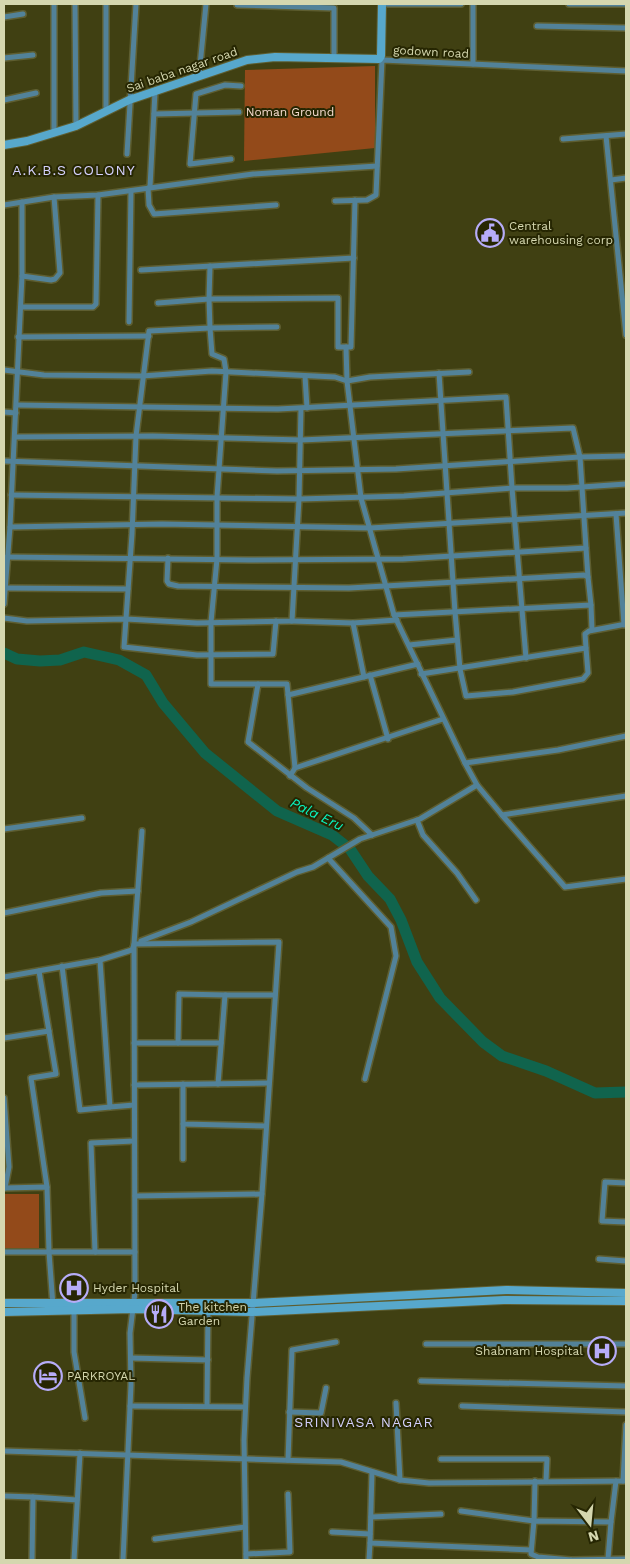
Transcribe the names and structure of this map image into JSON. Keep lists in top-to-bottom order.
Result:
{
  "streets": {
    "street": ["godown road", "Sai baba nagar road"]
  },
  "crossings": [
    ["godown road", "Sai baba nagar road"]
  ],
  "districts": ["A.K.B.S COLONY", "SRINIVASA NAGAR"],
  "water": ["Pala Eru"],
  "parks": ["Noman Ground"],
  "places": {
    "public building": ["Central warehousing corp"],
    "hospital": ["Hyder Hospital", "Shabnam Hospital"],
    "restaurant": ["The kitchen Garden"],
    "hotel": ["PARKROYAL"]
  },
  "north": "bottom"
}
